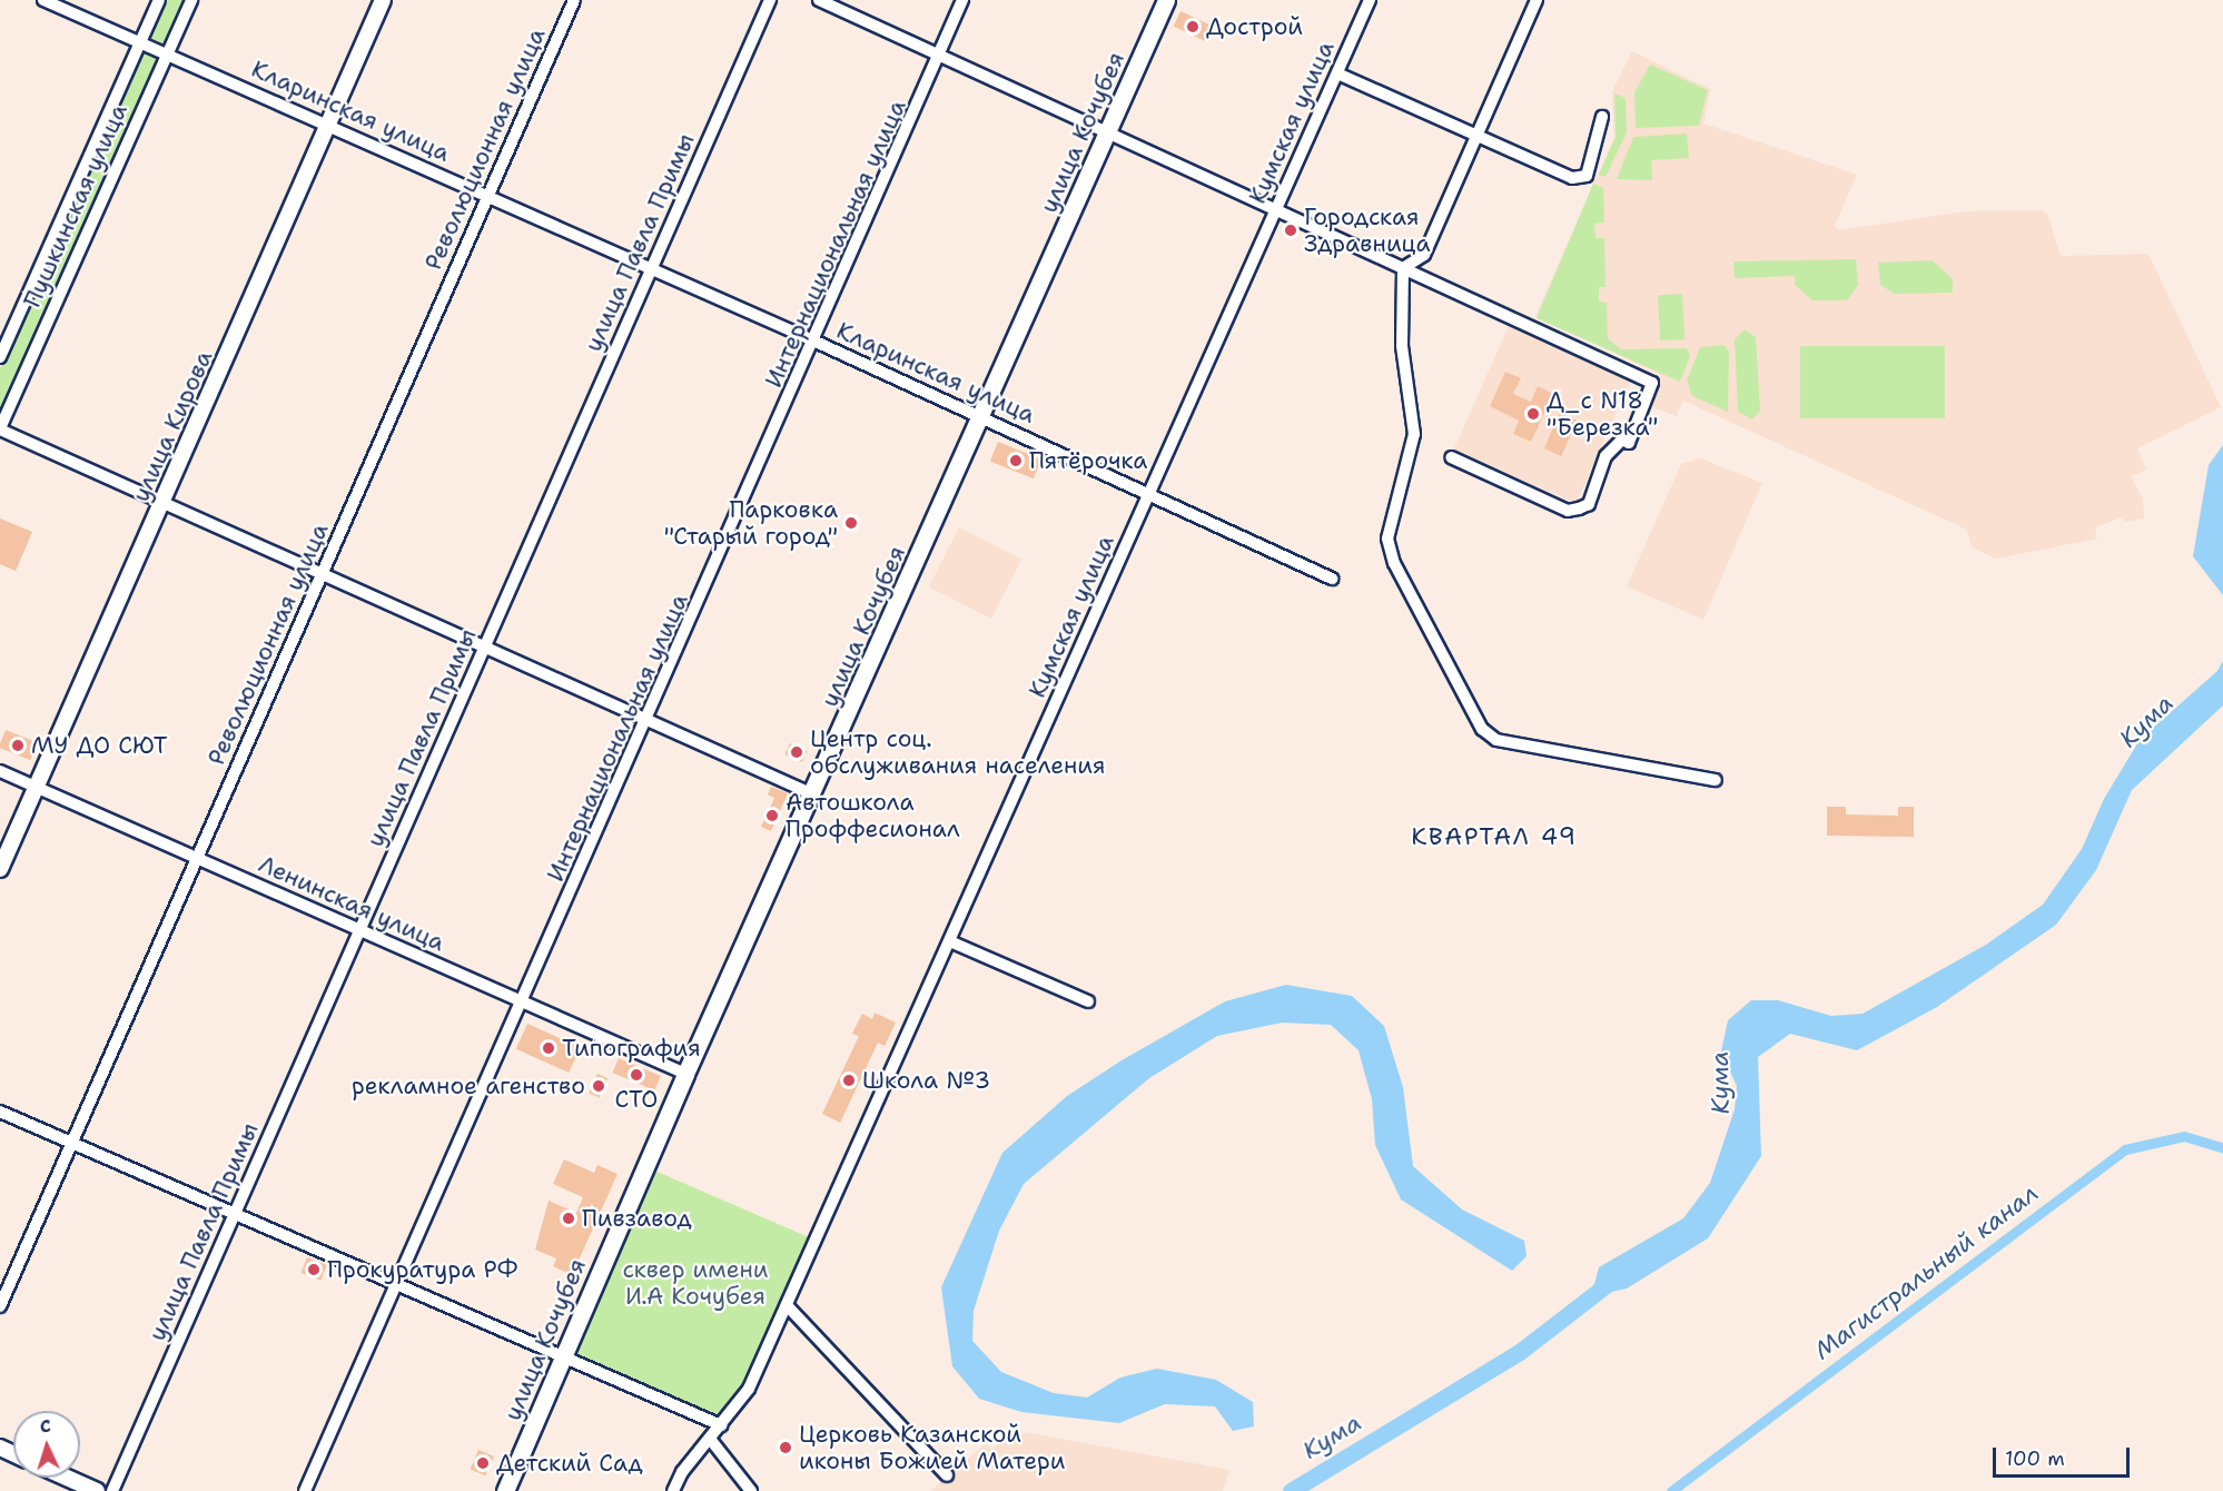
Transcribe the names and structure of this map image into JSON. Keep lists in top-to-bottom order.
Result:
{
  "streets": {
    "main road": ["улица Кочубея"],
    "street": [
      "Кларинская улица",
      "Кумская улица",
      "Революционная улица",
      "Пушкинская улица",
      "улица Павла Примы",
      "Интернациональная улица",
      "улица Кирова",
      "Ленинская улица"
    ]
  },
  "crossings": [
    ["Кларинская улица", "Кумская улица"],
    ["Кларинская улица", "улица Кочубея"],
    ["Кларинская улица", "Революционная улица"],
    ["Кларинская улица", "Пушкинская улица"],
    ["Кларинская улица", "улица Павла Примы"],
    ["Кларинская улица", "Интернациональная улица"],
    ["Кларинская улица", "улица Кирова"],
    ["улица Кочубея", "Ленинская улица"],
    ["Революционная улица", "Ленинская улица"],
    ["улица Павла Примы", "Ленинская улица"],
    ["Интернациональная улица", "Ленинская улица"],
    ["улица Кирова", "Ленинская улица"]
  ],
  "districts": ["КВАРТАЛ 49"],
  "water": ["Кума", "Магистральный канал"],
  "parks": ["сквер имени И.А Кочубея"],
  "places": [
    "Дострой",
    "Городская Здравница",
    "Д_с N18 \"Березка\"",
    "Пятёрочка",
    "Парковка \"Старый город\"",
    "МУ ДО СЮТ",
    "Центр соц. обслуживания населения",
    "Автошкола Проффесионал",
    "Типография",
    "СТО",
    "Школа №3",
    "рекламное агенство",
    "Пивзавод",
    "Прокуратура РФ",
    "Церковь Казанской иконы Божией Матери",
    "Детский Сад"
  ],
  "scale_bar": "100 m",
  "north": "top"
}
